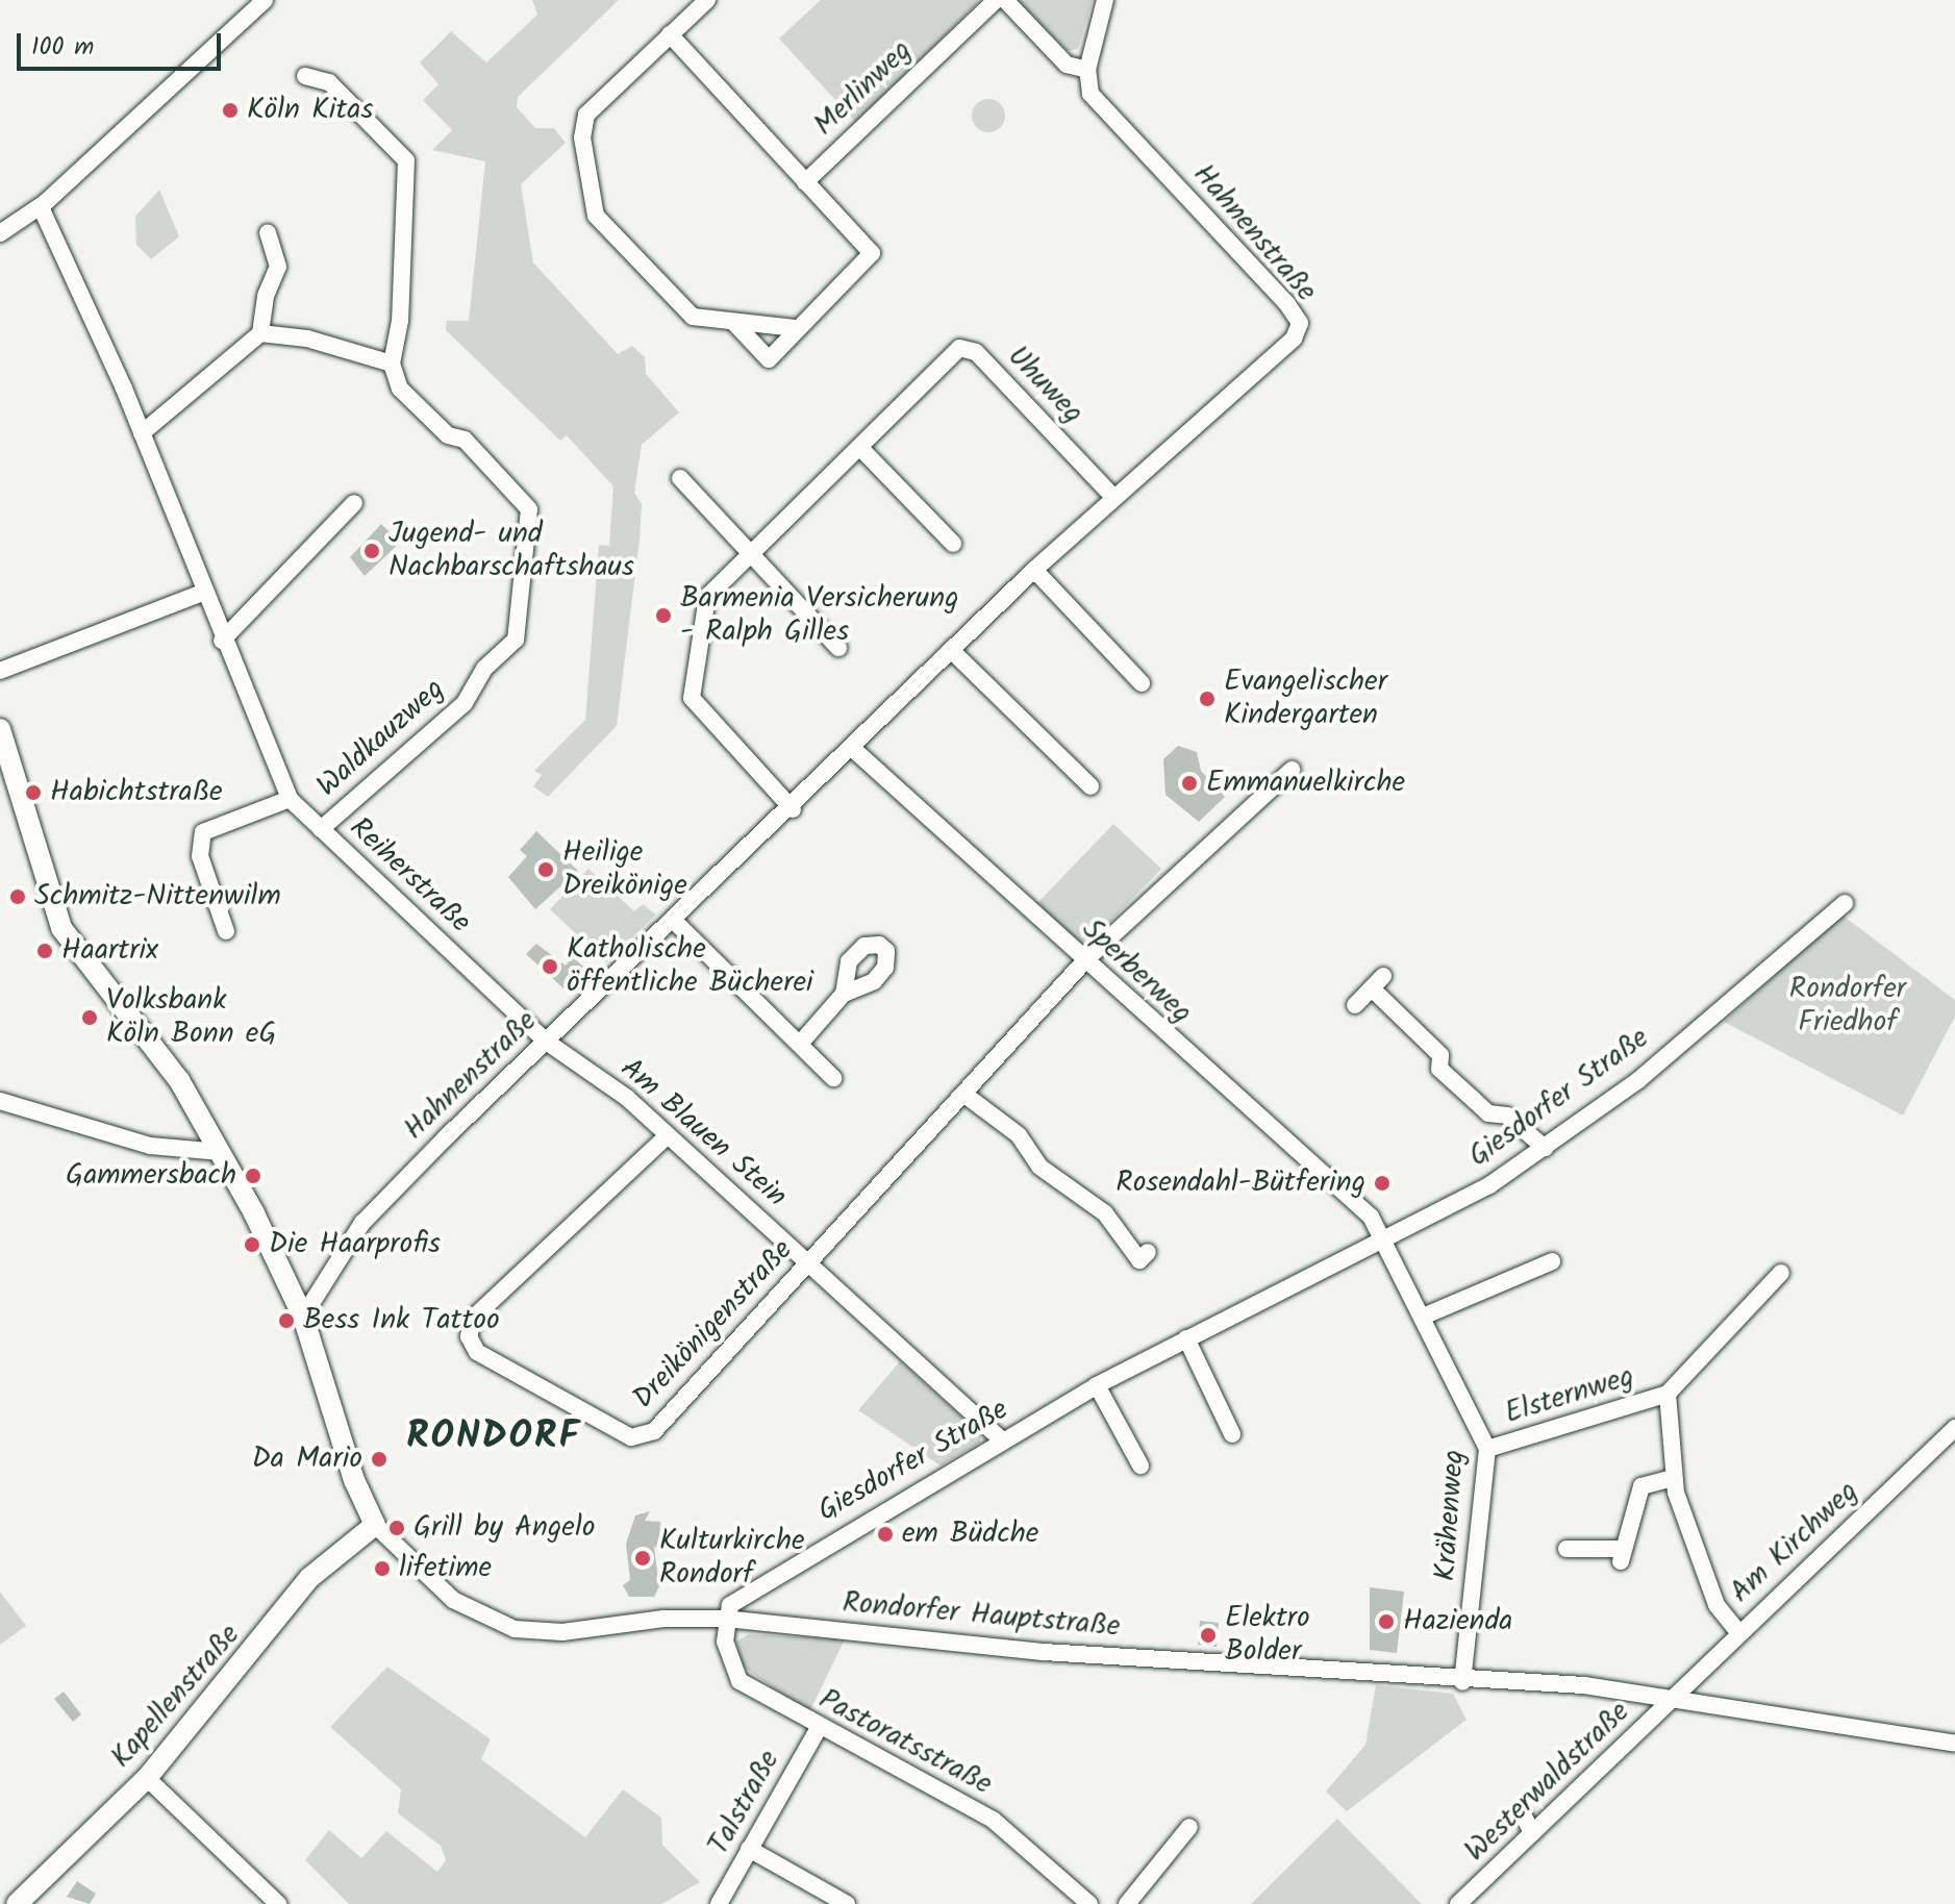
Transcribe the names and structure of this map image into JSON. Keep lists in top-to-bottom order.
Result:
{
  "streets": {
    "main road": ["Rondorfer Hauptstraße", "Kapellenstraße"],
    "street": [
      "Merlinweg",
      "Hahnenstraße",
      "Uhuweg",
      "Waldkauzweg",
      "Reiherstraße",
      "Sperberweg",
      "Giesdorfer Straße",
      "Am Blauen Stein",
      "Dreikönigenstraße",
      "Elsternweg",
      "Krähenweg",
      "Am Kirchweg",
      "Pastoratsstraße",
      "Westerwaldstraße",
      "Talstraße"
    ]
  },
  "crossings": [
    ["Hahnenstraße", "Uhuweg"],
    ["Hahnenstraße", "Reiherstraße"],
    ["Hahnenstraße", "Sperberweg"],
    ["Hahnenstraße", "Am Blauen Stein"],
    ["Hahnenstraße", "Rondorfer Hauptstraße"],
    ["Waldkauzweg", "Reiherstraße"],
    ["Reiherstraße", "Am Blauen Stein"],
    ["Sperberweg", "Giesdorfer Straße"],
    ["Sperberweg", "Dreikönigenstraße"],
    ["Sperberweg", "Krähenweg"],
    ["Giesdorfer Straße", "Am Blauen Stein"],
    ["Giesdorfer Straße", "Krähenweg"],
    ["Giesdorfer Straße", "Rondorfer Hauptstraße"],
    ["Giesdorfer Straße", "Pastoratsstraße"],
    ["Am Blauen Stein", "Dreikönigenstraße"],
    ["Elsternweg", "Krähenweg"],
    ["Krähenweg", "Rondorfer Hauptstraße"],
    ["Am Kirchweg", "Rondorfer Hauptstraße"],
    ["Am Kirchweg", "Westerwaldstraße"],
    ["Rondorfer Hauptstraße", "Kapellenstraße"],
    ["Rondorfer Hauptstraße", "Pastoratsstraße"],
    ["Rondorfer Hauptstraße", "Westerwaldstraße"],
    ["Pastoratsstraße", "Talstraße"]
  ],
  "districts": ["RONDORF"],
  "parks": ["Rondorfer Friedhof"],
  "places": [
    "Köln Kitas",
    "Jugend- und Nachbarschaftshaus",
    "Barmenia Versicherung - Ralph Gilles",
    "Evangelischer Kindergarten",
    "Emmanuelkirche",
    "Habichtstraße",
    "Heilige Dreikönige",
    "Schmitz-Nittenwilm",
    "Haartrix",
    "Katholische öffentliche Bücherei",
    "Volksbank Köln Bonn eG",
    "Gammersbach",
    "Rosendahl-Bütfering",
    "Die Haarprofis",
    "Bess Ink Tattoo",
    "Da Mario",
    "Grill by Angelo",
    "em Büdche",
    "Kulturkirche Rondorf",
    "lifetime",
    "Hazienda",
    "Elektro Bolder"
  ],
  "scale_bar": "100 m"
}
